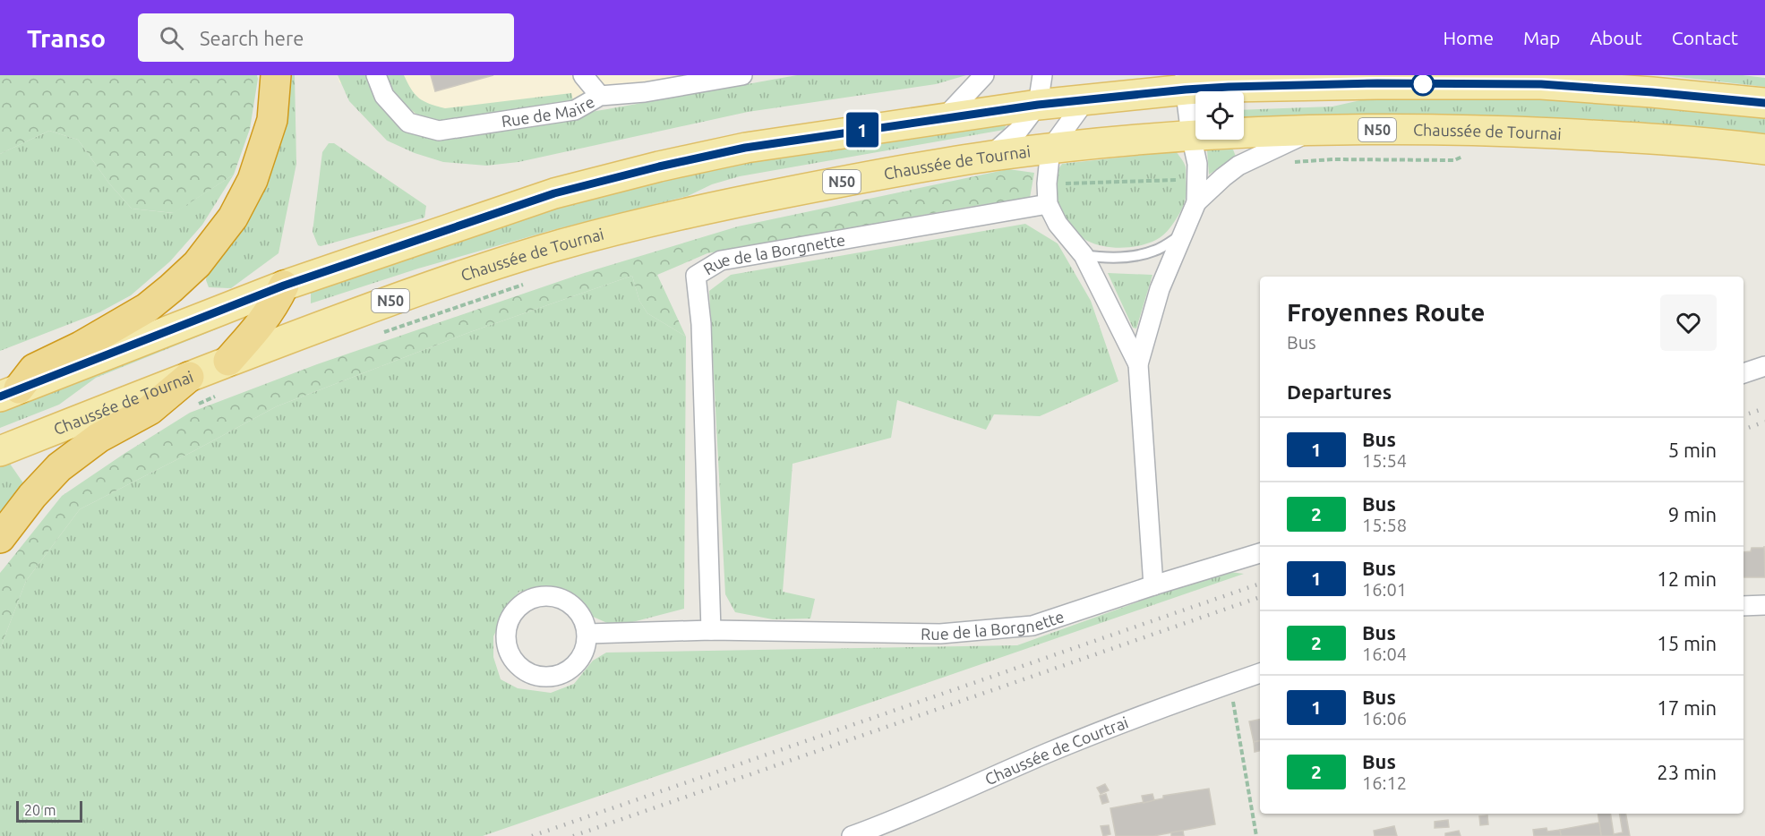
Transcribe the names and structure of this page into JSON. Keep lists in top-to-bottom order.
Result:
{
  "streets": {
    "main road": ["N50", "Chaussée de Tournai"],
    "street": ["Rue de Maire", "Rue de la Borgnette", "Chaussée de Courtrai"]
  },
  "crossings": [
    ["Chaussée de Tournai", "Rue de la Borgnette"]
  ],
  "lines": ["bus line 1"],
  "scale_bar": "20 m",
  "page": {
    "header": "Transo",
    "search": "Search here",
    "nav": [
      "Home",
      "Map",
      "About",
      "Contact"
    ],
    "on_map": "1",
    "heading": [
      ["Froyennes Route", "Bus"],
      "Departures"
    ],
    "list": [
      {
        "mark": "1",
        "name": "Bus",
        "note": "15:54",
        "value": "5 min"
      },
      {
        "mark": "2",
        "name": "Bus",
        "note": "15:58",
        "value": "9 min"
      },
      {
        "mark": "1",
        "name": "Bus",
        "note": "16:01",
        "value": "12 min"
      },
      {
        "mark": "2",
        "name": "Bus",
        "note": "16:04",
        "value": "15 min"
      },
      {
        "mark": "1",
        "name": "Bus",
        "note": "16:06",
        "value": "17 min"
      },
      {
        "mark": "2",
        "name": "Bus",
        "note": "16:12",
        "value": "23 min"
      }
    ],
    "scale": "20 m"
  }
}
